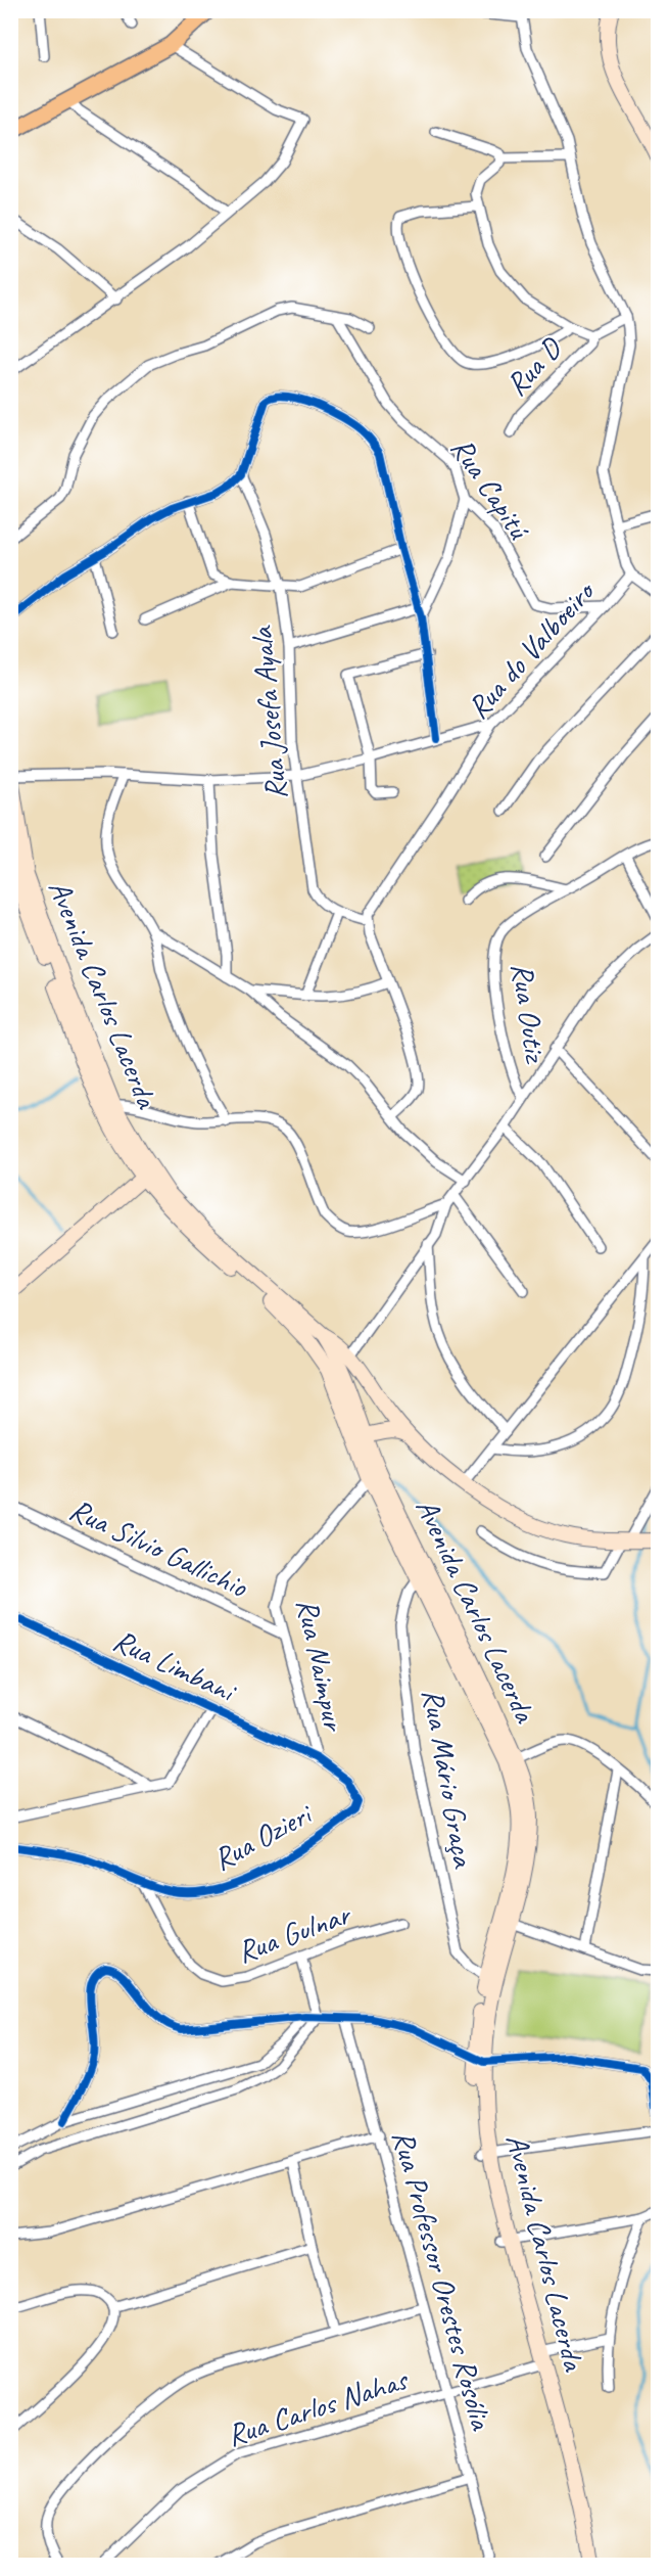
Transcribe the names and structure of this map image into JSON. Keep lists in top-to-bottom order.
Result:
{
  "streets": {
    "main road": ["Avenida Carlos Lacerda"],
    "street": [
      "Rua D",
      "Rua Capitú",
      "Rua do Valboeiro",
      "Rua Josefa Ayala",
      "Rua Outiz",
      "Rua Silvio Gallichio",
      "Rua Naimpur",
      "Rua Limbani",
      "Rua Mário Graça",
      "Rua Ozieri",
      "Rua Gulnar",
      "Rua Professor Orestes Rosólia",
      "Rua Carlos Nahas"
    ]
  },
  "crossings": [
    ["Rua Capitú", "Rua do Valboeiro"],
    ["Rua do Valboeiro", "Rua Josefa Ayala"],
    ["Avenida Carlos Lacerda", "Rua Naimpur"],
    ["Avenida Carlos Lacerda", "Rua Mário Graça"],
    ["Avenida Carlos Lacerda", "Rua Carlos Nahas"],
    ["Rua Silvio Gallichio", "Rua Naimpur"],
    ["Rua Naimpur", "Rua Limbani"],
    ["Rua Naimpur", "Rua Ozieri"],
    ["Rua Limbani", "Rua Ozieri"],
    ["Rua Ozieri", "Rua Gulnar"],
    ["Rua Professor Orestes Rosólia", "Rua Carlos Nahas"]
  ]
}
